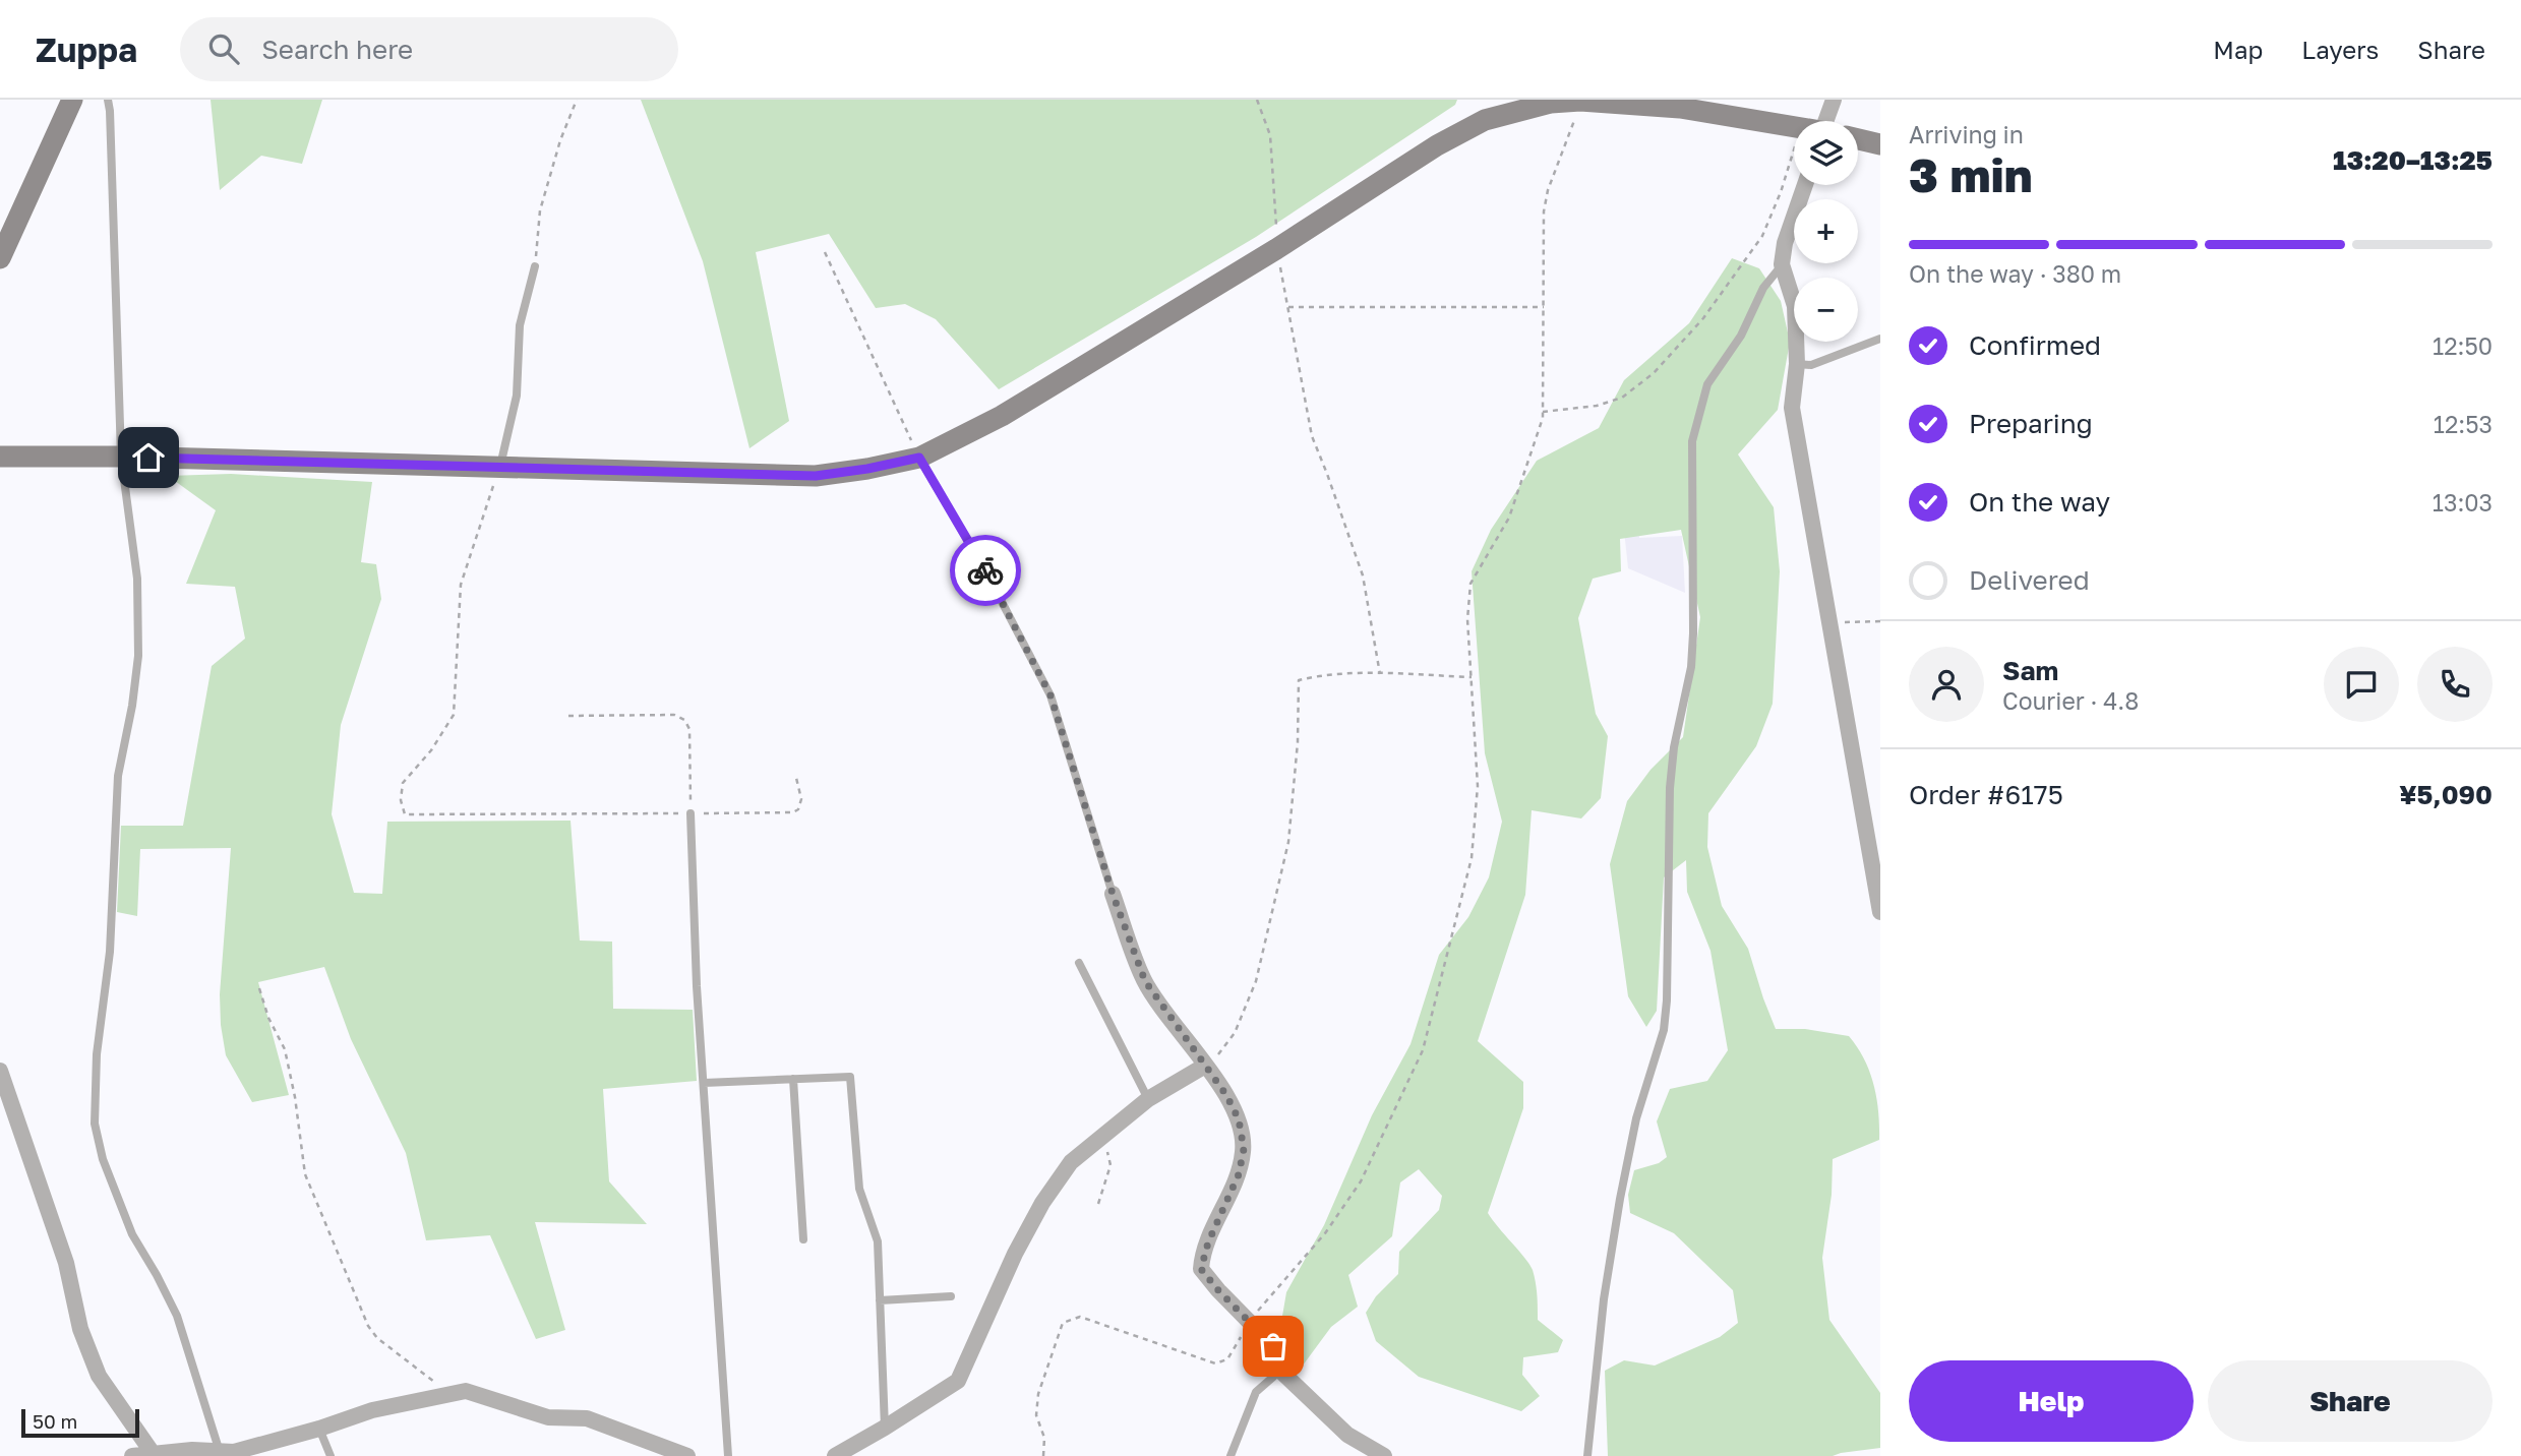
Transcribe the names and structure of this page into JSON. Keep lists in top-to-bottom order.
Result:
{
  "scale_bar": "50 m",
  "page": {
    "header": "Zuppa",
    "search": "Search here",
    "nav": ["Map", "Layers", "Share"],
    "heading": ["3 min", "Arriving in", "13:20–13:25"],
    "panel": [
      "Sam",
      "Courier · 4.8",
      "Order #6175",
      "¥5,090"
    ],
    "map_buttons": ["+", "−"],
    "bar": "On the way · 380 m",
    "list": [
      ["Confirmed", "12:50"],
      ["Preparing", "12:53"],
      ["On the way", "13:03"],
      "Delivered"
    ],
    "buttons": ["Help", "Share"],
    "scale": "50 m"
  }
}
